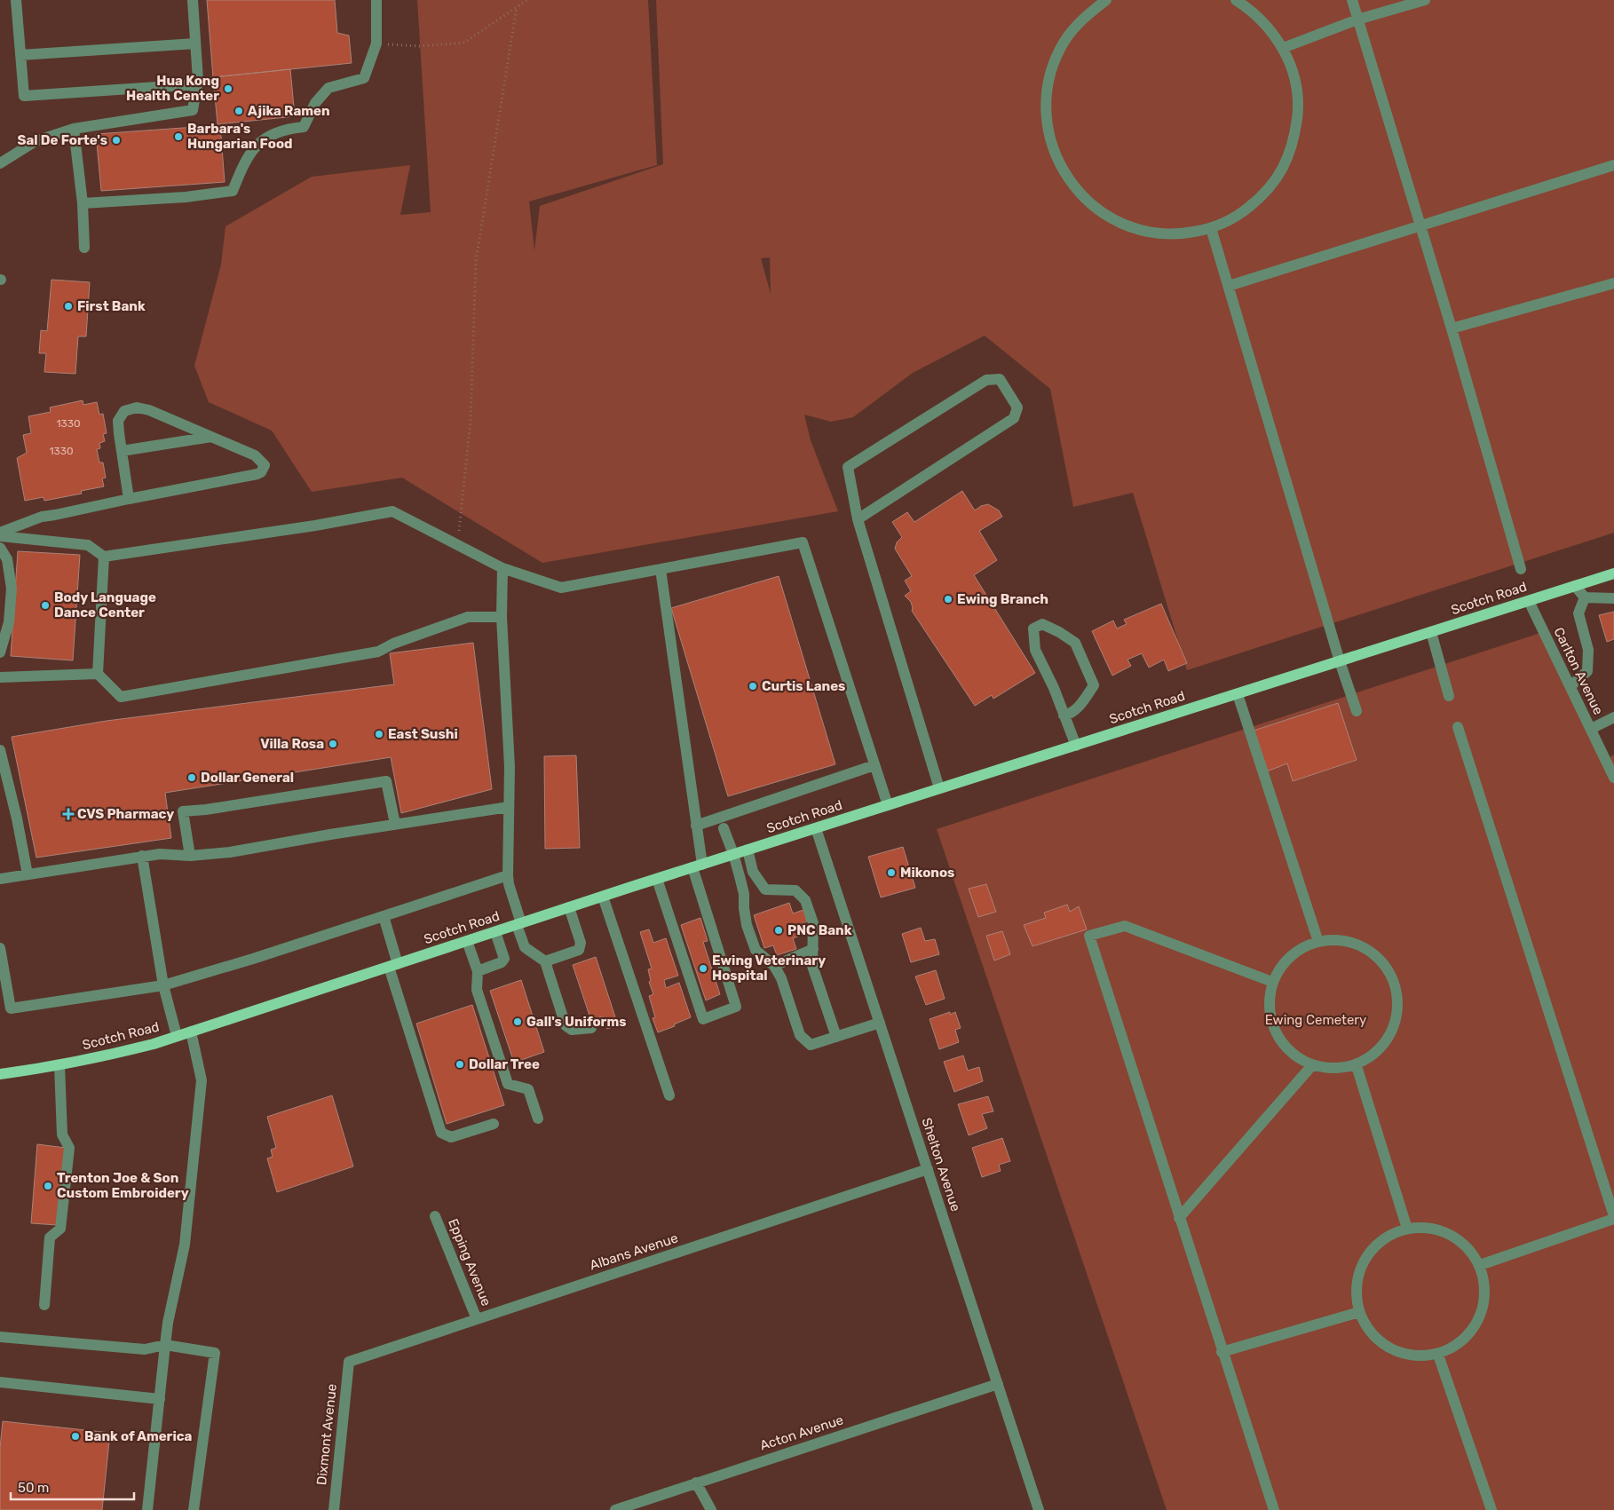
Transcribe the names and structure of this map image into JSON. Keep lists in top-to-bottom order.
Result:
{
  "streets": {
    "main road": ["Scotch Road"],
    "street": [
      "Carlton Avenue",
      "Shelton Avenue",
      "Albans Avenue",
      "Epping Avenue",
      "Acton Avenue",
      "Dixmont Avenue"
    ]
  },
  "crossings": [
    ["Scotch Road", "Carlton Avenue"],
    ["Scotch Road", "Shelton Avenue"],
    ["Shelton Avenue", "Albans Avenue"],
    ["Shelton Avenue", "Acton Avenue"],
    ["Albans Avenue", "Epping Avenue"],
    ["Albans Avenue", "Dixmont Avenue"]
  ],
  "parks": ["Ewing Cemetery"],
  "places": {
    "other": [
      "Hua Kong Health Center",
      "Ajika Ramen",
      "Barbara's Hungarian Food",
      "Sal De Forte's",
      "First Bank",
      "Ewing Branch",
      "Body Language Dance Center",
      "Curtis Lanes",
      "East Sushi",
      "Villa Rosa",
      "Dollar General",
      "Mikonos",
      "PNC Bank",
      "Ewing Veterinary Hospital",
      "Gall's Uniforms",
      "Dollar Tree",
      "Trenton Joe & Son Custom Embroidery",
      "Bank of America"
    ],
    "health": ["CVS Pharmacy"]
  },
  "house_numbers": ["1330", "1330"],
  "scale_bar": "50 m"
}
